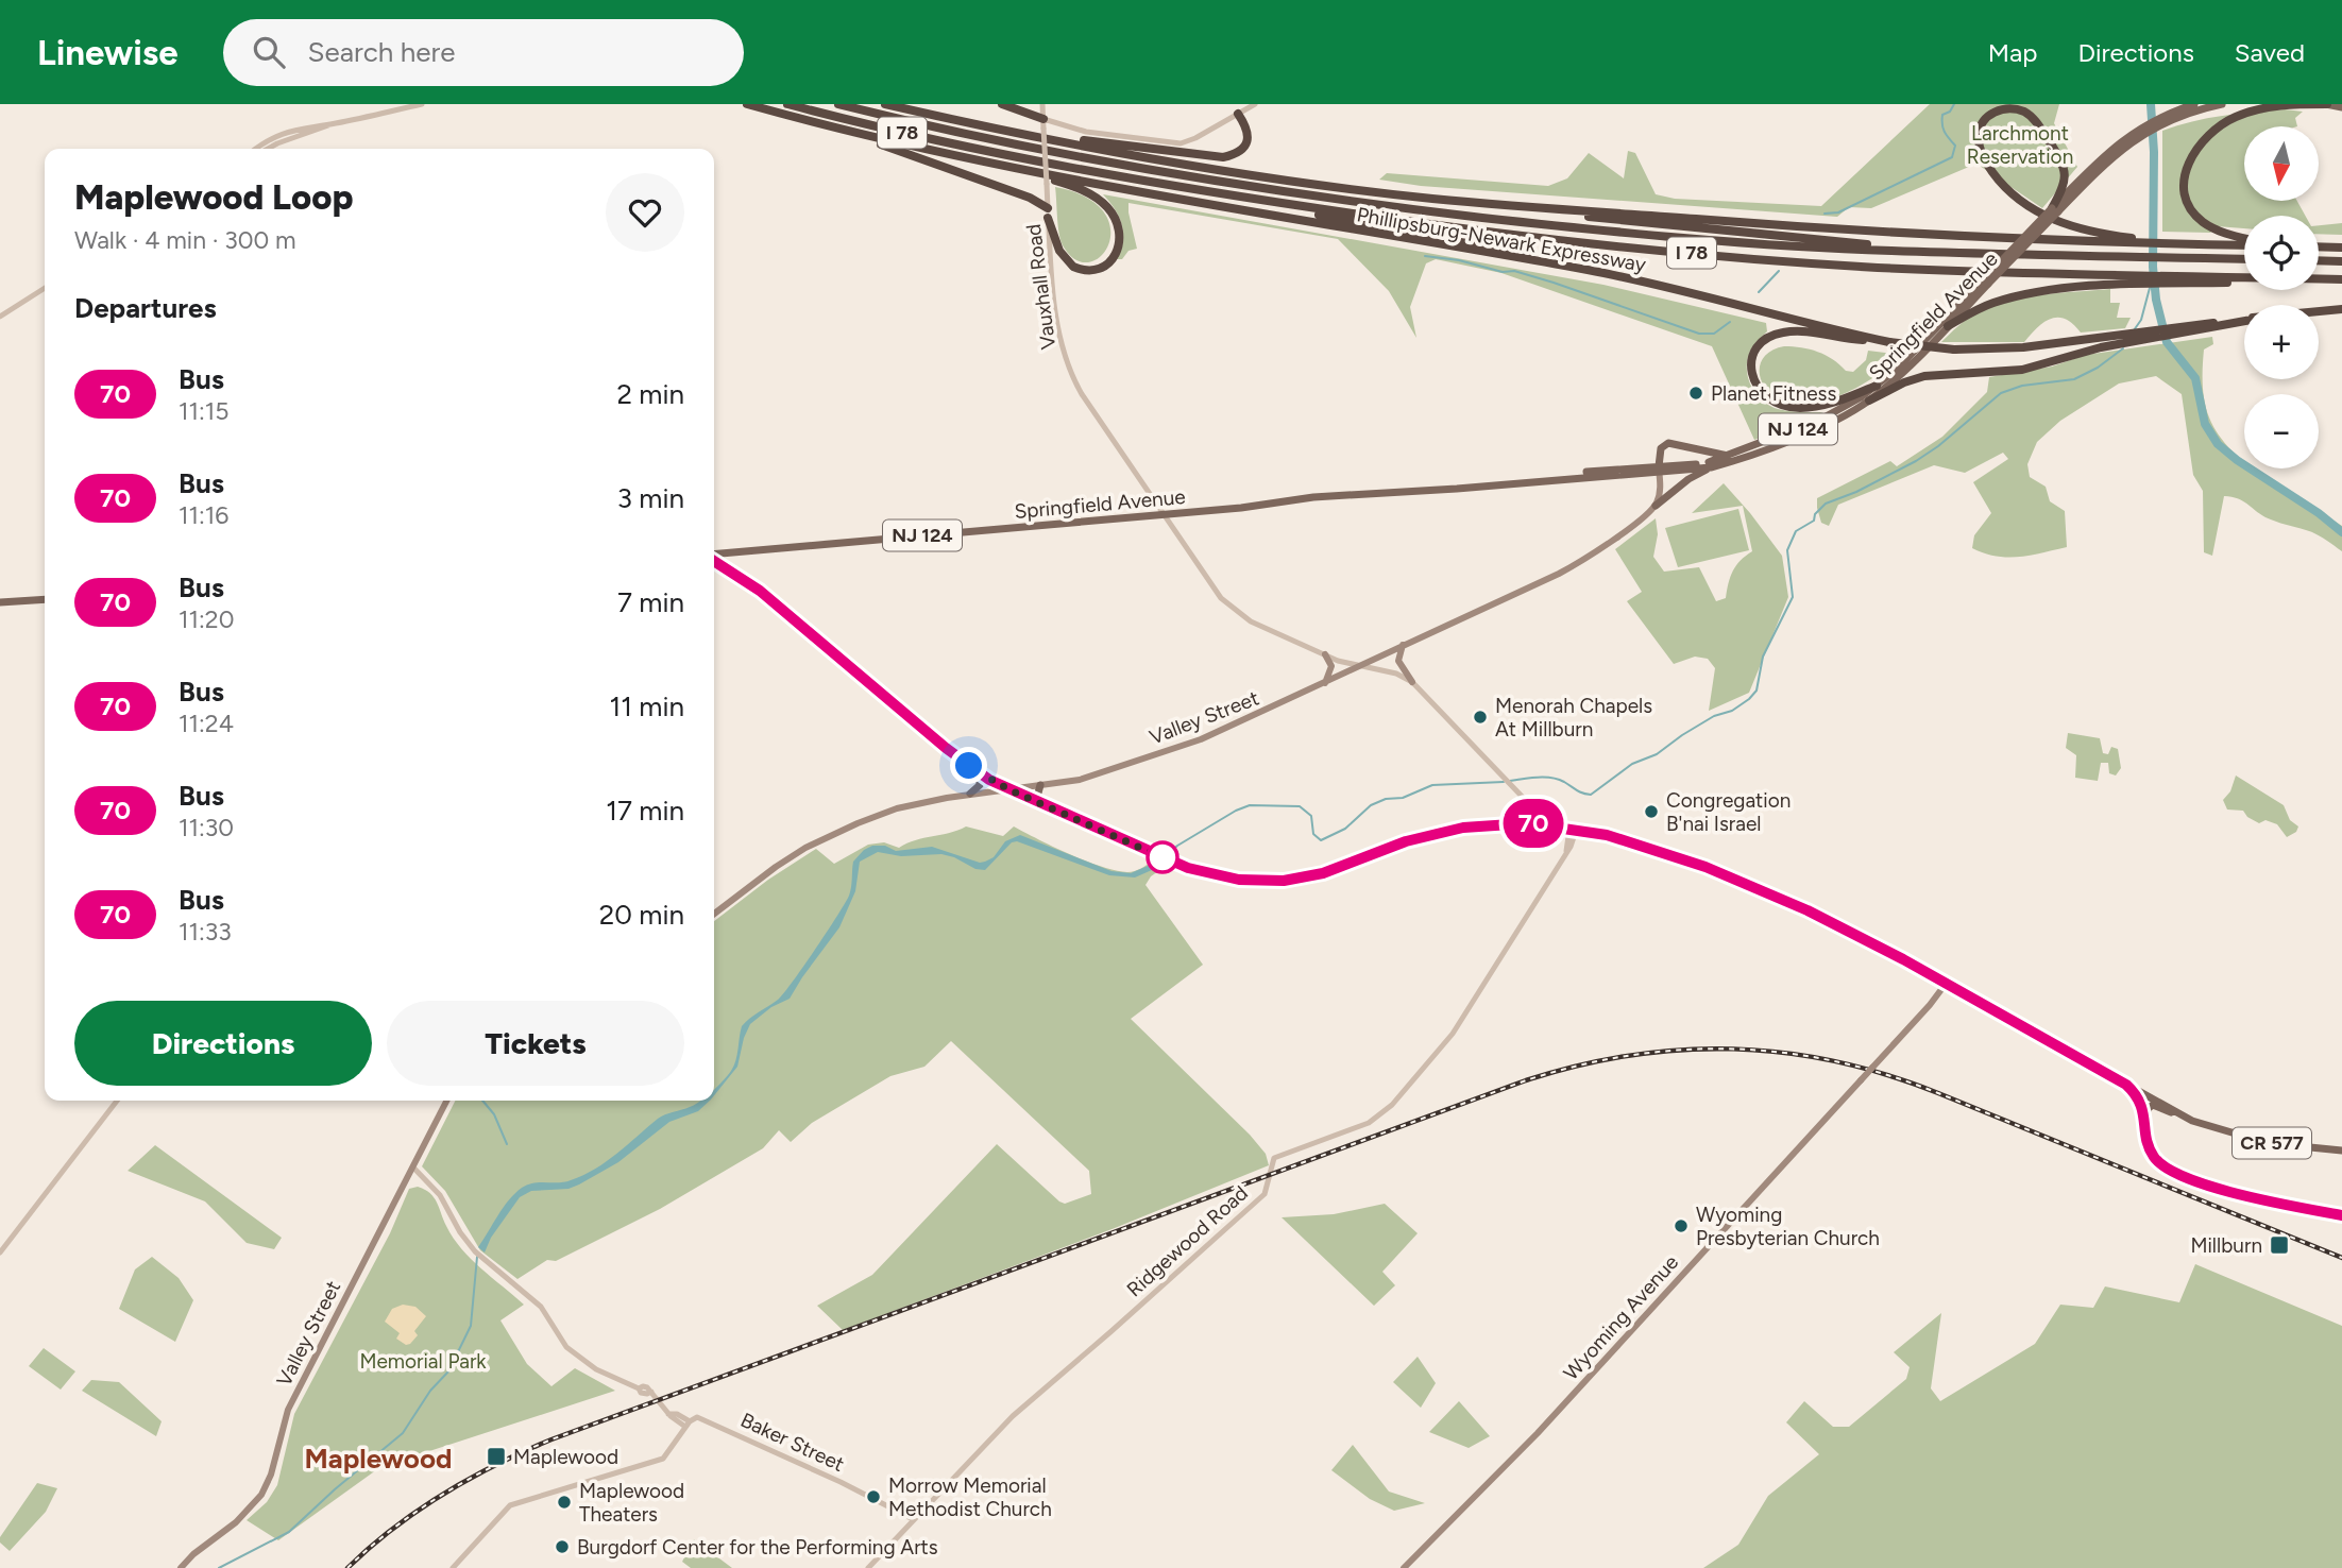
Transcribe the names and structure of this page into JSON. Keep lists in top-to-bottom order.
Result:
{
  "streets": {
    "highway": ["I 78", "Phillipsburg-Newark Expressway"],
    "main road": [
      "Springfield Avenue",
      "NJ 124",
      "Valley Street",
      "CR 577",
      "Wyoming Avenue"
    ],
    "street": ["Vauxhall Road", "Ridgewood Road", "Baker Street"]
  },
  "crossings": [
    ["I 78", "Phillipsburg-Newark Expressway"],
    ["Vauxhall Road", "Springfield Avenue"],
    ["Vauxhall Road", "Valley Street"],
    ["CR 577", "Wyoming Avenue"],
    ["Ridgewood Road", "Baker Street"]
  ],
  "districts": ["Maplewood"],
  "parks": ["Larchmont Reservation", "Memorial Park"],
  "places": {
    "other": [
      "Planet Fitness",
      "Menorah Chapels At Millburn",
      "Congregation B'nai Israel",
      "Wyoming Presbyterian Church",
      "Morrow Memorial Methodist Church",
      "Maplewood Theaters",
      "Burgdorf Center for the Performing Arts"
    ],
    "transit": ["Millburn", "Maplewood"]
  },
  "lines": ["bus line 70"],
  "north": "bottom",
  "page": {
    "header": "Linewise",
    "search": "Search here",
    "nav": ["Map", "Directions", "Saved"],
    "on_map": "70",
    "map_buttons": ["+", "−"],
    "heading": [
      ["Maplewood Loop", "Walk · 4 min · 300 m"],
      "Departures"
    ],
    "list": [
      {
        "mark": "70",
        "name": "Bus",
        "note": "11:15",
        "value": "2 min"
      },
      {
        "mark": "70",
        "name": "Bus",
        "note": "11:16",
        "value": "3 min"
      },
      {
        "mark": "70",
        "name": "Bus",
        "note": "11:20",
        "value": "7 min"
      },
      {
        "mark": "70",
        "name": "Bus",
        "note": "11:24",
        "value": "11 min"
      },
      {
        "mark": "70",
        "name": "Bus",
        "note": "11:30",
        "value": "17 min"
      },
      {
        "mark": "70",
        "name": "Bus",
        "note": "11:33",
        "value": "20 min"
      }
    ],
    "buttons": ["Directions", "Tickets"]
  }
}
